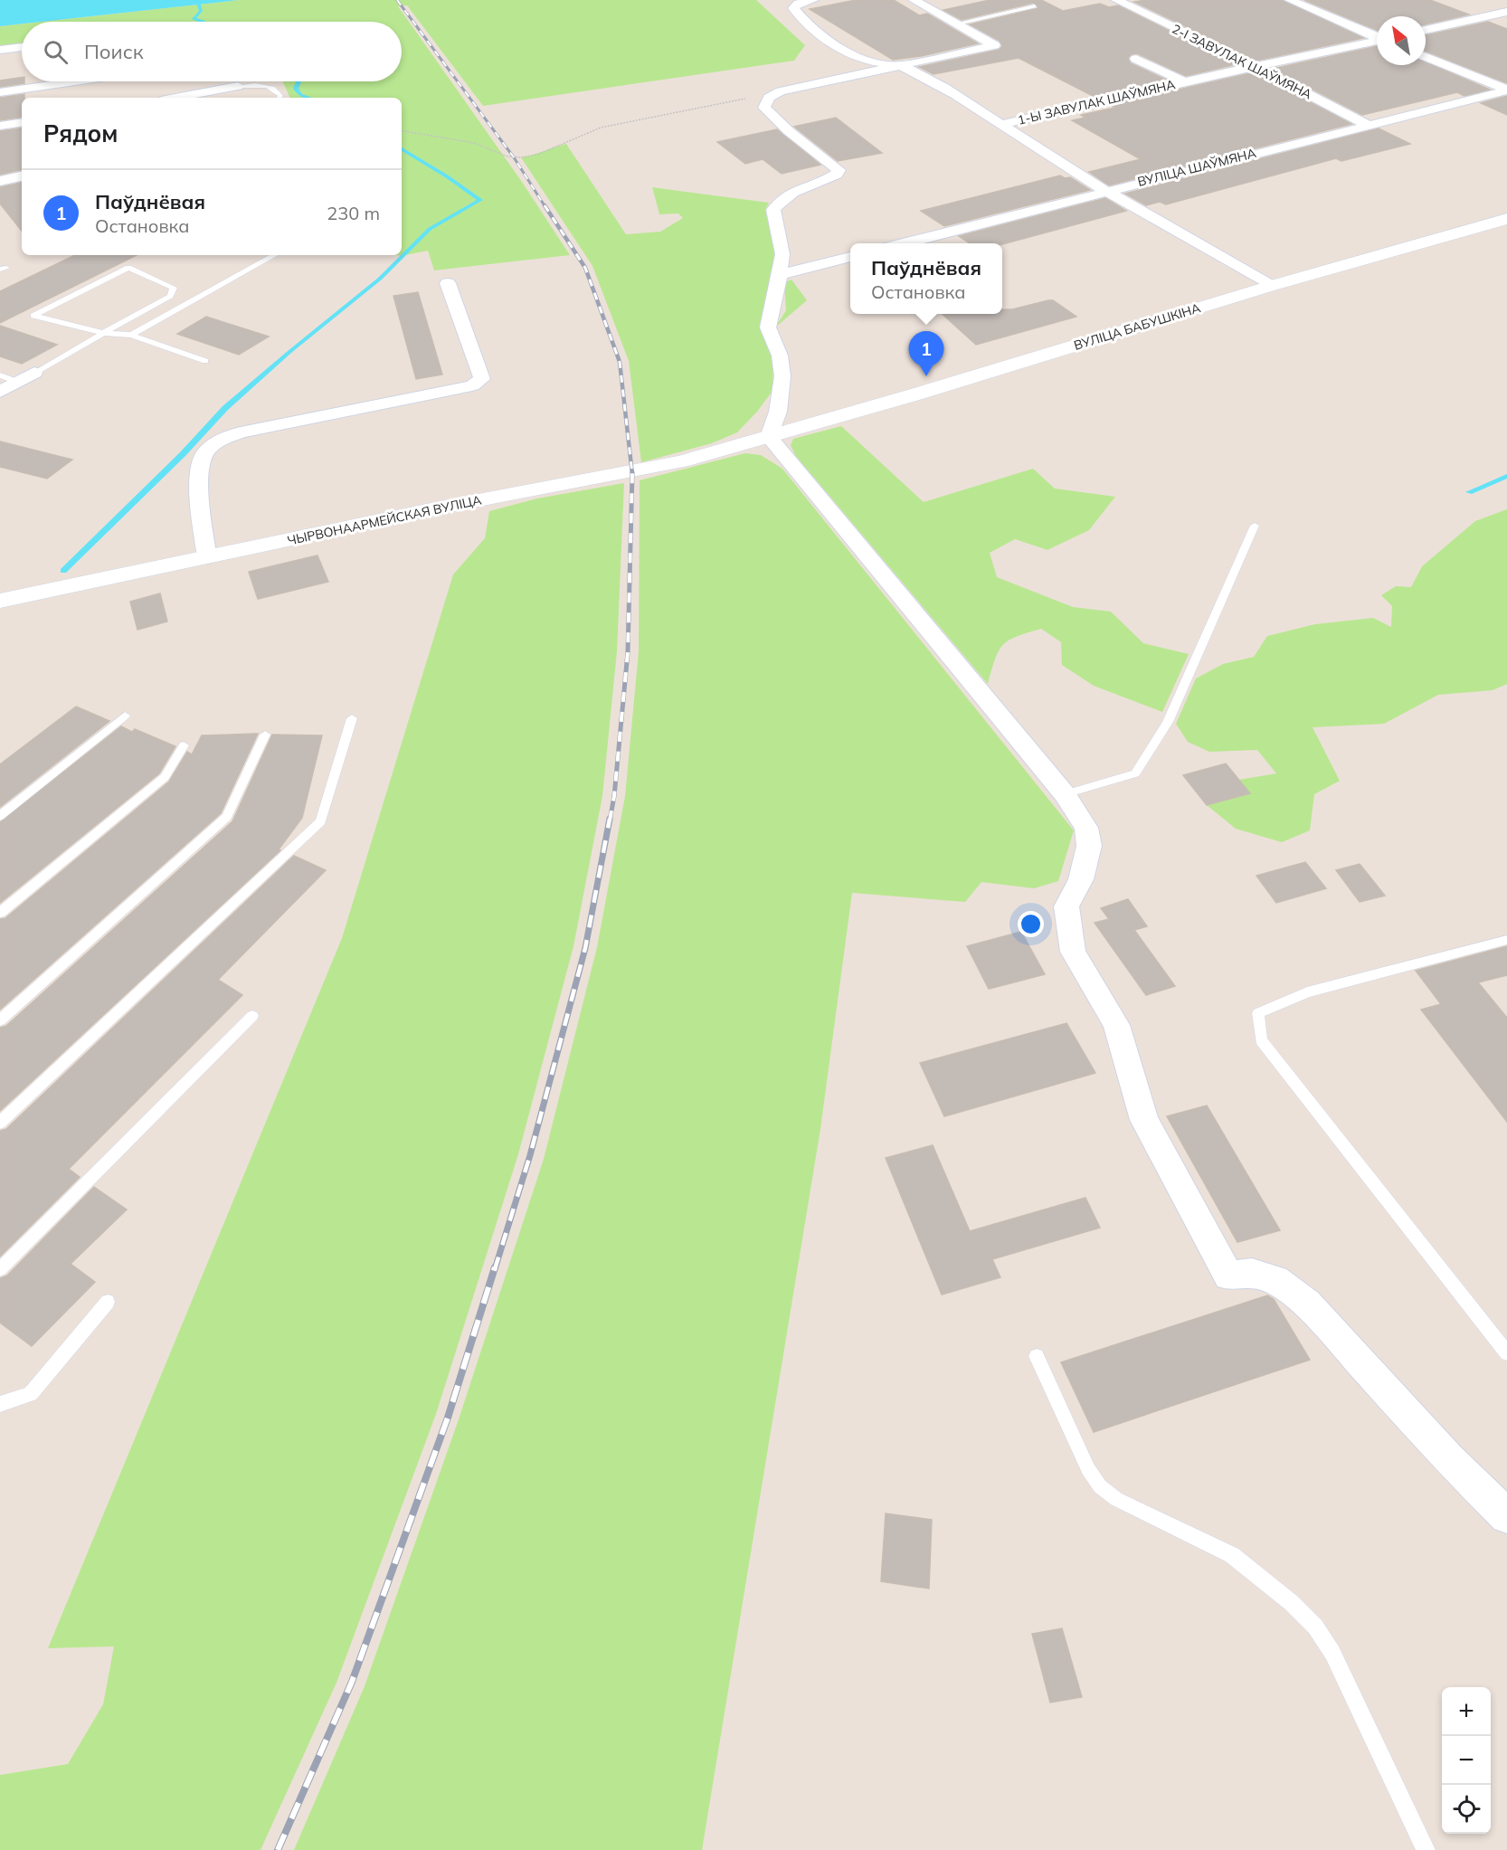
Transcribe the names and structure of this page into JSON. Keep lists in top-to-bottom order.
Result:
{
  "streets": {
    "street": [
      "2-І ЗАВУЛАК ШАЎМЯНА",
      "1-Ы ЗАВУЛАК ШАЎМЯНА",
      "ВУЛІЦА ШАЎМЯНА",
      "ВУЛІЦА БАБУШКІНА",
      "ЧЫРВОНААРМЕЙСКАЯ ВУЛІЦА"
    ]
  },
  "crossings": [
    ["2-І ЗАВУЛАК ШАЎМЯНА", "1-Ы ЗАВУЛАК ШАЎМЯНА"],
    ["2-І ЗАВУЛАК ШАЎМЯНА", "ВУЛІЦА ШАЎМЯНА"],
    ["1-Ы ЗАВУЛАК ШАЎМЯНА", "ВУЛІЦА ШАЎМЯНА"],
    ["1-Ы ЗАВУЛАК ШАЎМЯНА", "ВУЛІЦА БАБУШКІНА"],
    ["ВУЛІЦА БАБУШКІНА", "ЧЫРВОНААРМЕЙСКАЯ ВУЛІЦА"]
  ],
  "north": "top left",
  "page": {
    "search": "Поиск",
    "heading": "Рядом",
    "list": [
      {
        "mark": "1",
        "name": "Паўднёвая",
        "note": "Остановка",
        "value": "230 m"
      }
    ],
    "popup": ["Паўднёвая", "Остановка"],
    "pins": "1",
    "map_buttons": ["+", "−"]
  }
}
